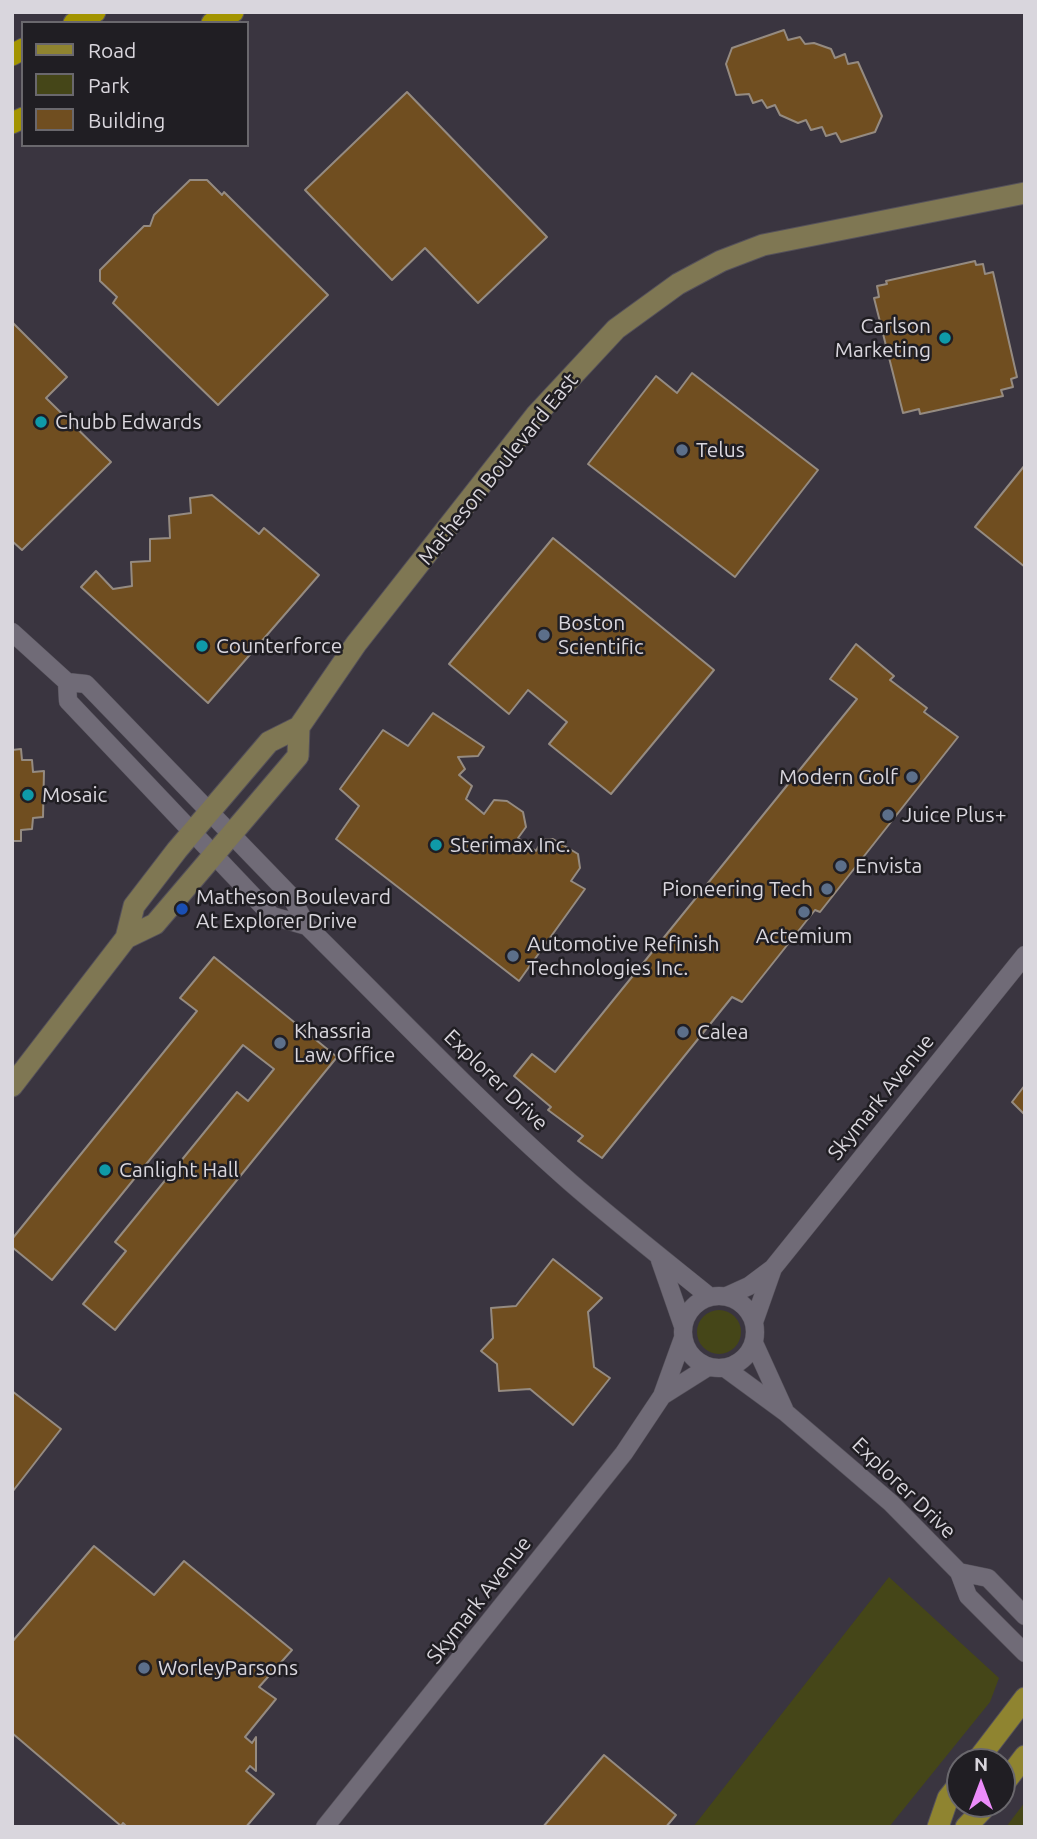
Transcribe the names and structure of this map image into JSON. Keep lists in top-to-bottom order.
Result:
{
  "streets": {
    "street": ["Matheson Boulevard East", "Explorer Drive", "Skymark Avenue"]
  },
  "crossings": [
    ["Matheson Boulevard East", "Explorer Drive"],
    ["Explorer Drive", "Skymark Avenue"]
  ],
  "places": [
    "Carlson Marketing",
    "Chubb Edwards",
    "Telus",
    "Boston Scientific",
    "Counterforce",
    "Modern Golf",
    "Mosaic",
    "Juice Plus+",
    "Sterimax Inc.",
    "Envista",
    "Pioneering Tech",
    "Matheson Boulevard At Explorer Drive",
    "Actemium",
    "Automotive Refinish Technologies Inc.",
    "Calea",
    "Khassria Law Office",
    "Canlight Hall",
    "WorleyParsons"
  ],
  "legend": ["Road", "Park", "Building"],
  "north": "top"
}
